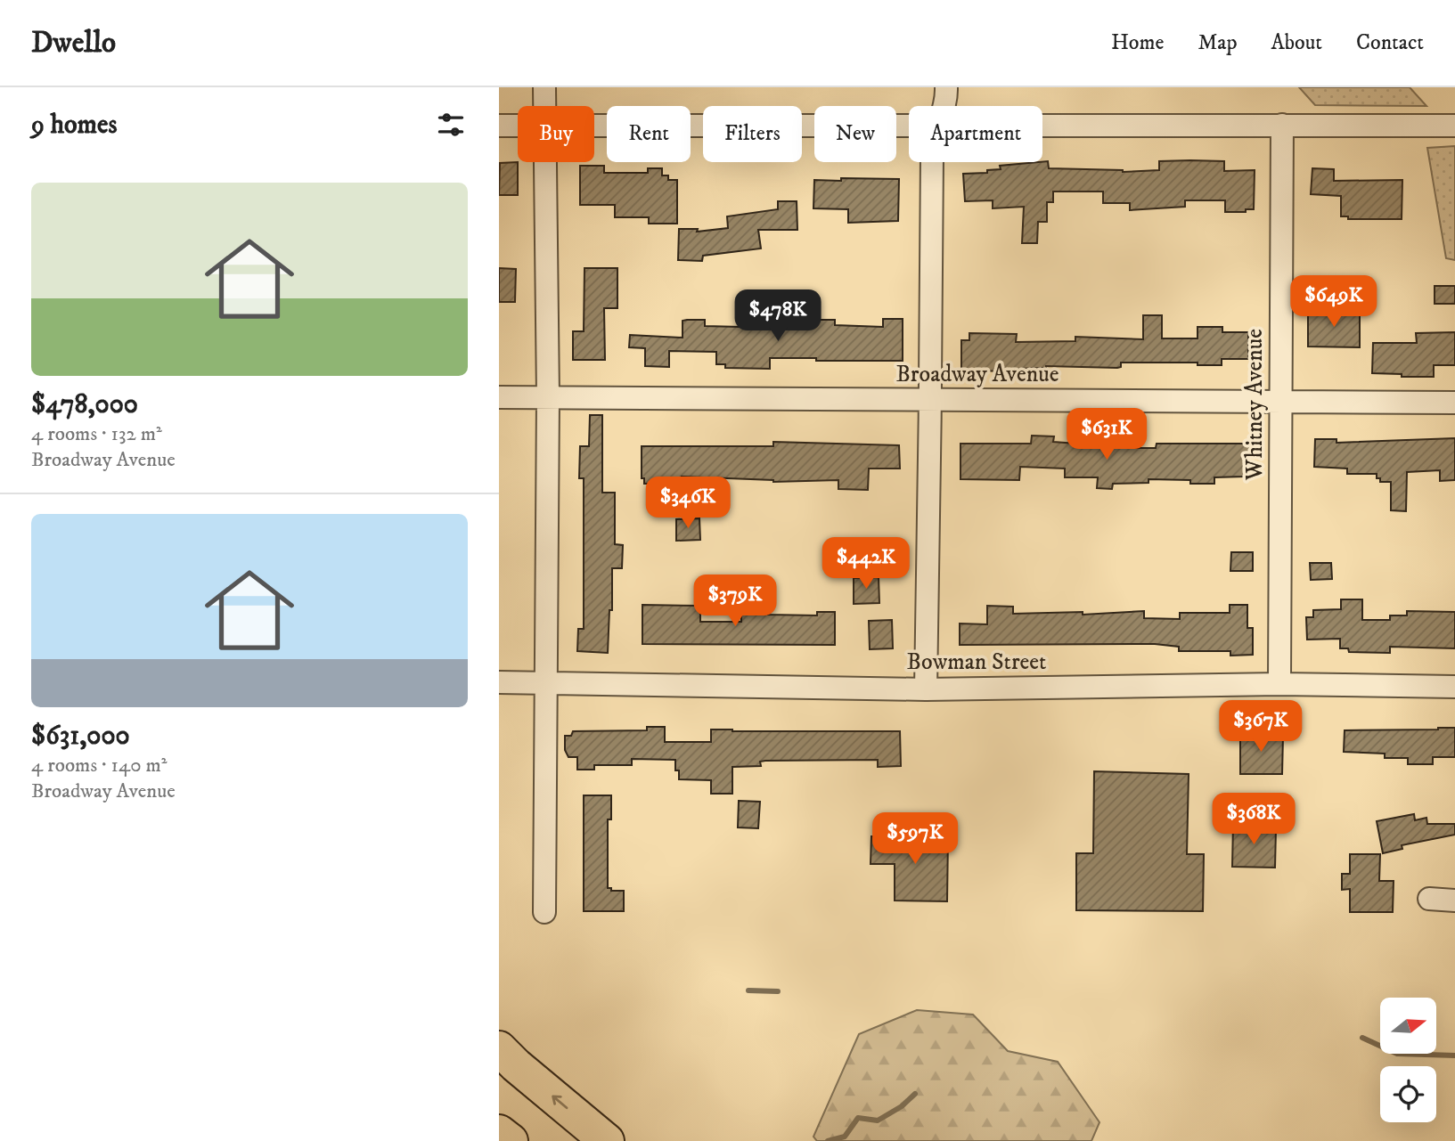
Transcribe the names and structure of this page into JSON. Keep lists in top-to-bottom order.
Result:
{
  "streets": {
    "street": ["Broadway Avenue", "Whitney Avenue", "Bowman Street"]
  },
  "crossings": [
    ["Broadway Avenue", "Whitney Avenue"],
    ["Whitney Avenue", "Bowman Street"]
  ],
  "north": "right",
  "page": {
    "header": "Dwello",
    "nav": [
      "Home",
      "Map",
      "About",
      "Contact"
    ],
    "heading": "9 homes",
    "chip": [
      "Buy",
      "Rent",
      "Filters",
      "New",
      "Apartment"
    ],
    "list": [
      {
        "name": "$478,000",
        "note": "4 rooms · 132 m² · Broadway Avenue"
      },
      {
        "name": "$631,000",
        "note": "4 rooms · 140 m² · Broadway Avenue"
      }
    ],
    "price": [
      "$649K",
      "$478K",
      "$631K",
      "$346K",
      "$442K",
      "$379K",
      "$367K",
      "$368K",
      "$597K"
    ]
  }
}
